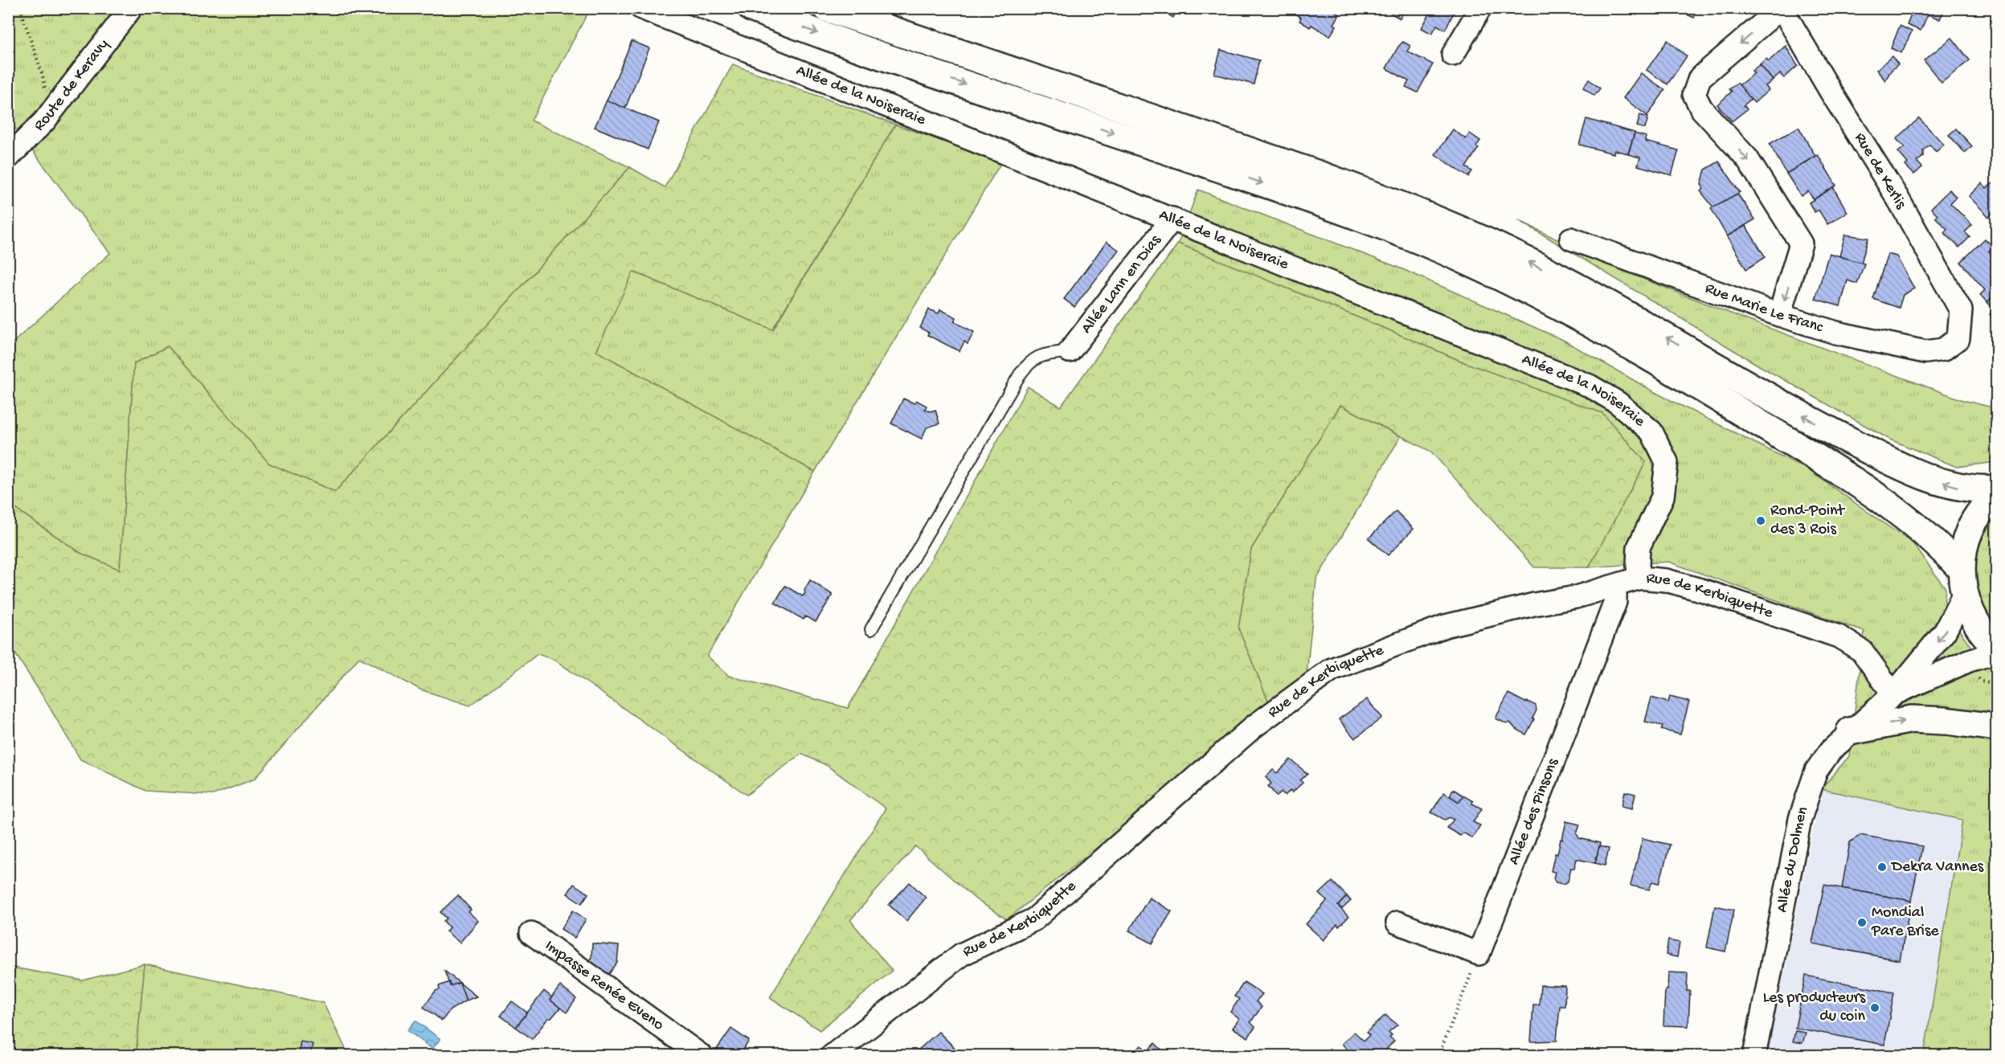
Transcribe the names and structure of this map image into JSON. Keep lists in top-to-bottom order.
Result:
{
  "streets": {
    "street": [
      "Route de Keravy",
      "Allée de la Noiseraie",
      "Rue de Kerlis",
      "Allée Lann en Dias",
      "Rue Marie Le Franc",
      "Rue de Kerbiquette",
      "Allée des Pinsons",
      "Allée du Dolmen",
      "Impasse Renée Eveno"
    ]
  },
  "crossings": [
    ["Allée de la Noiseraie", "Allée Lann en Dias"],
    ["Allée de la Noiseraie", "Rue de Kerbiquette"],
    ["Rue de Kerlis", "Rue Marie Le Franc"],
    ["Rue de Kerbiquette", "Allée des Pinsons"],
    ["Rue de Kerbiquette", "Allée du Dolmen"]
  ],
  "places": [
    "Rond-Point des 3 Rois",
    "Dekra Vannes",
    "Mondial Pare Brise",
    "Les producteurs du coin"
  ]
}
